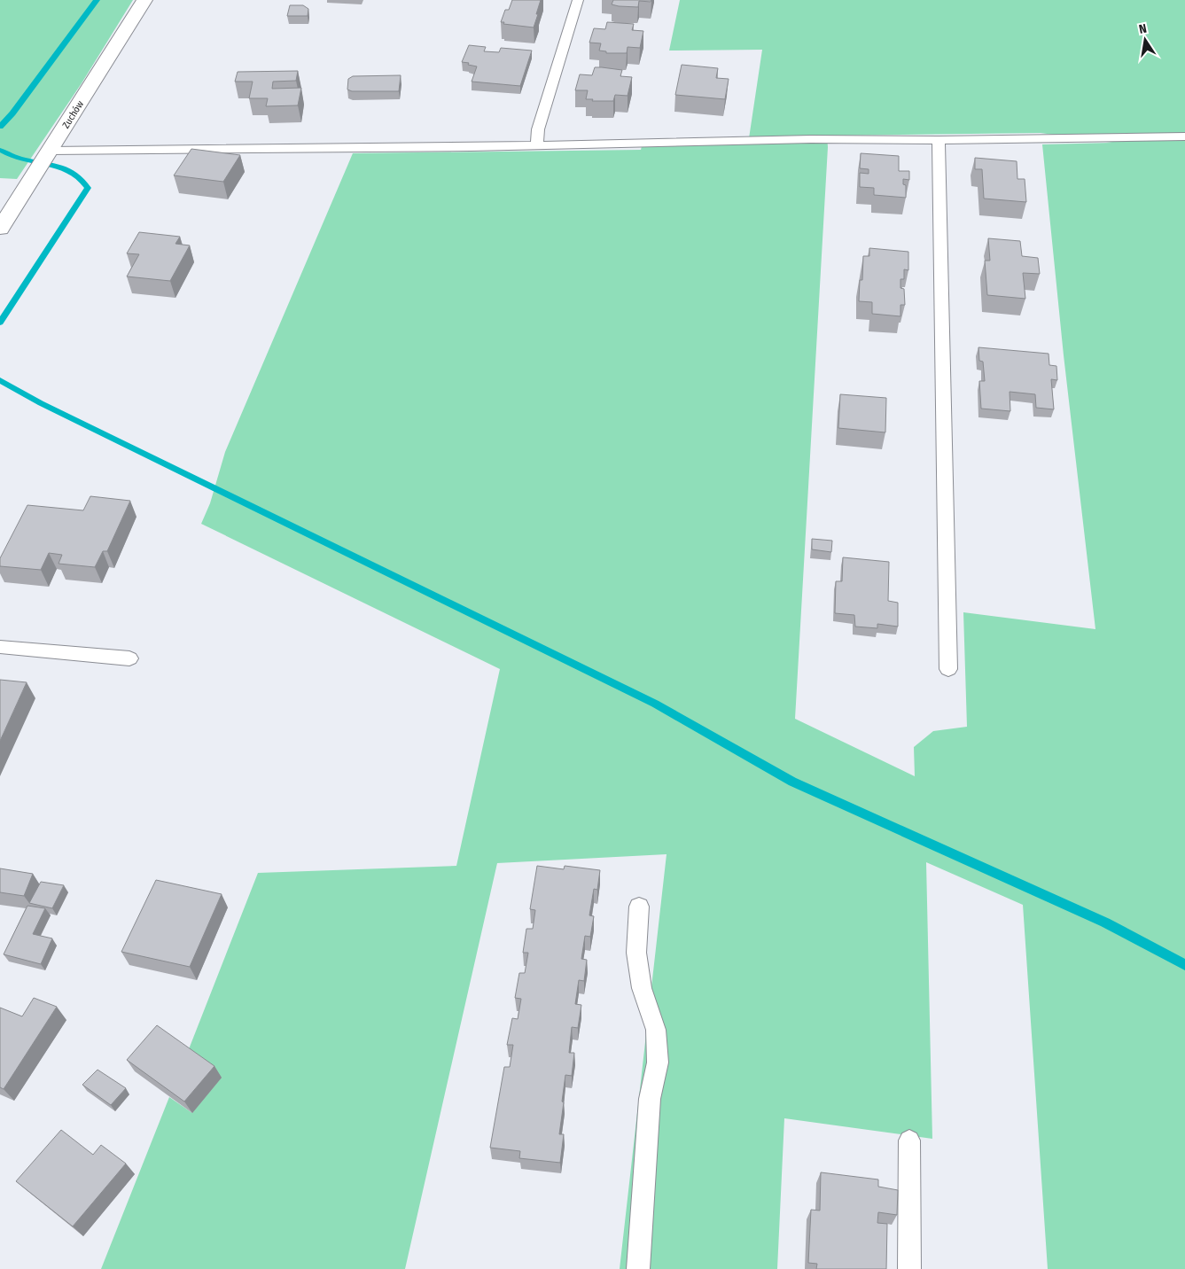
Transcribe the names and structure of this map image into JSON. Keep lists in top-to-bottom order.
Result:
{
  "streets": {
    "street": ["Zuchów"]
  },
  "north": "top"
}
